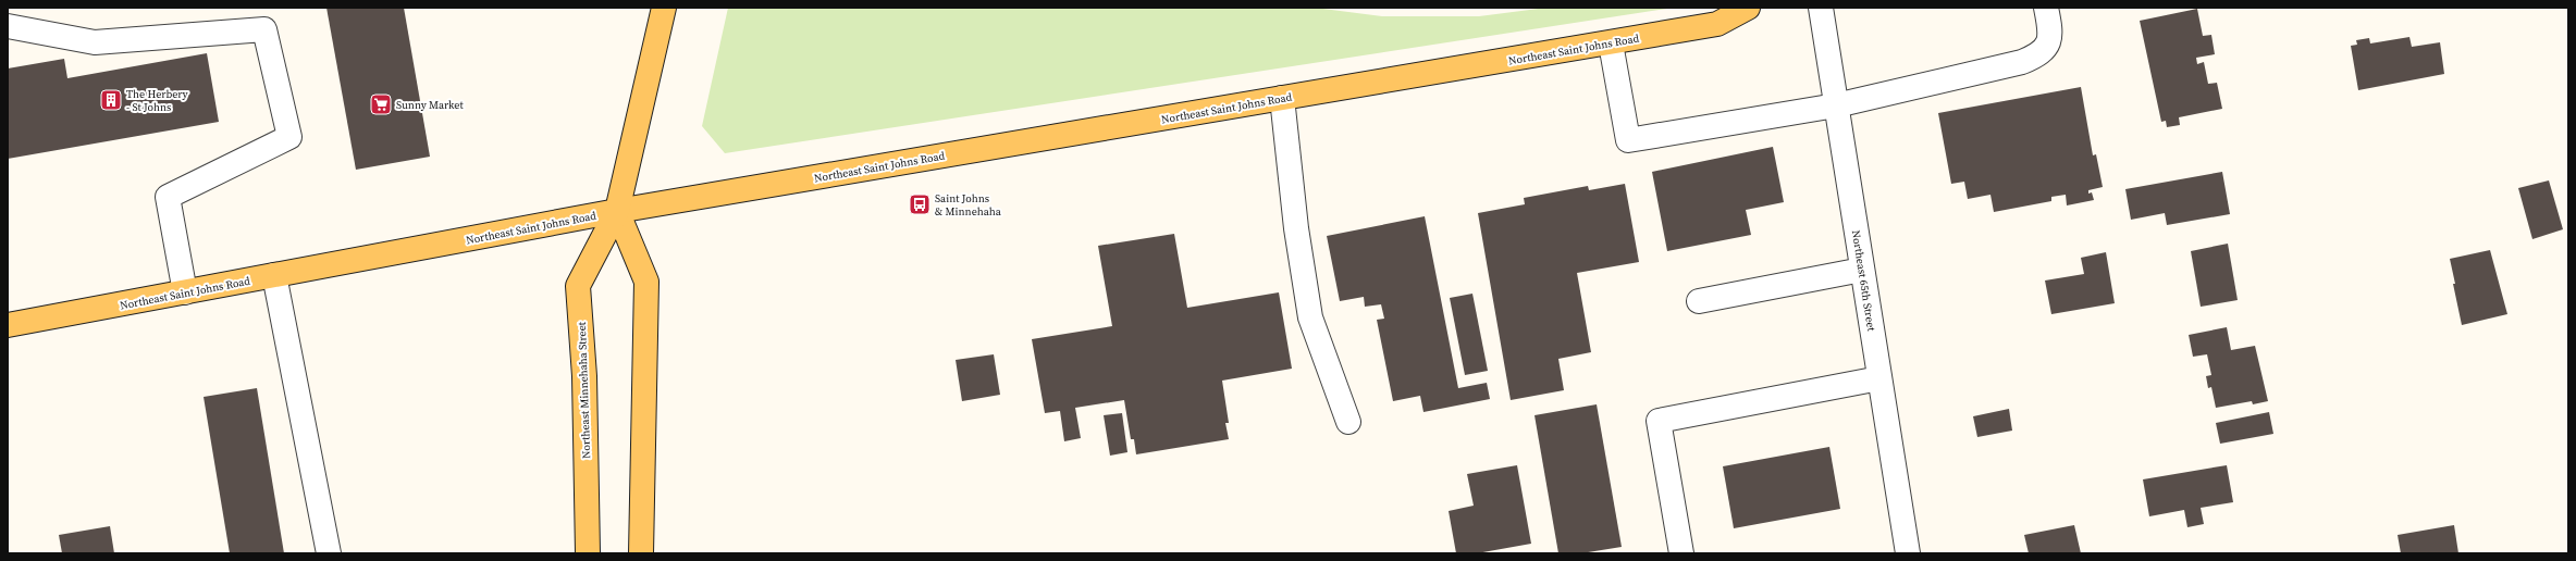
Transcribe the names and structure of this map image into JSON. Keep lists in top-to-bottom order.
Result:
{
  "streets": {
    "main road": ["Northeast Saint Johns Road", "Northeast Minnehaha Street"],
    "street": ["Northeast 65th Street"]
  },
  "crossings": [
    ["Northeast Saint Johns Road", "Northeast Minnehaha Street"]
  ],
  "places": {
    "building": ["The Herbery - St Johns"],
    "supermarket": ["Sunny Market"],
    "bus stop": ["Saint Johns & Minnehaha"]
  }
}
